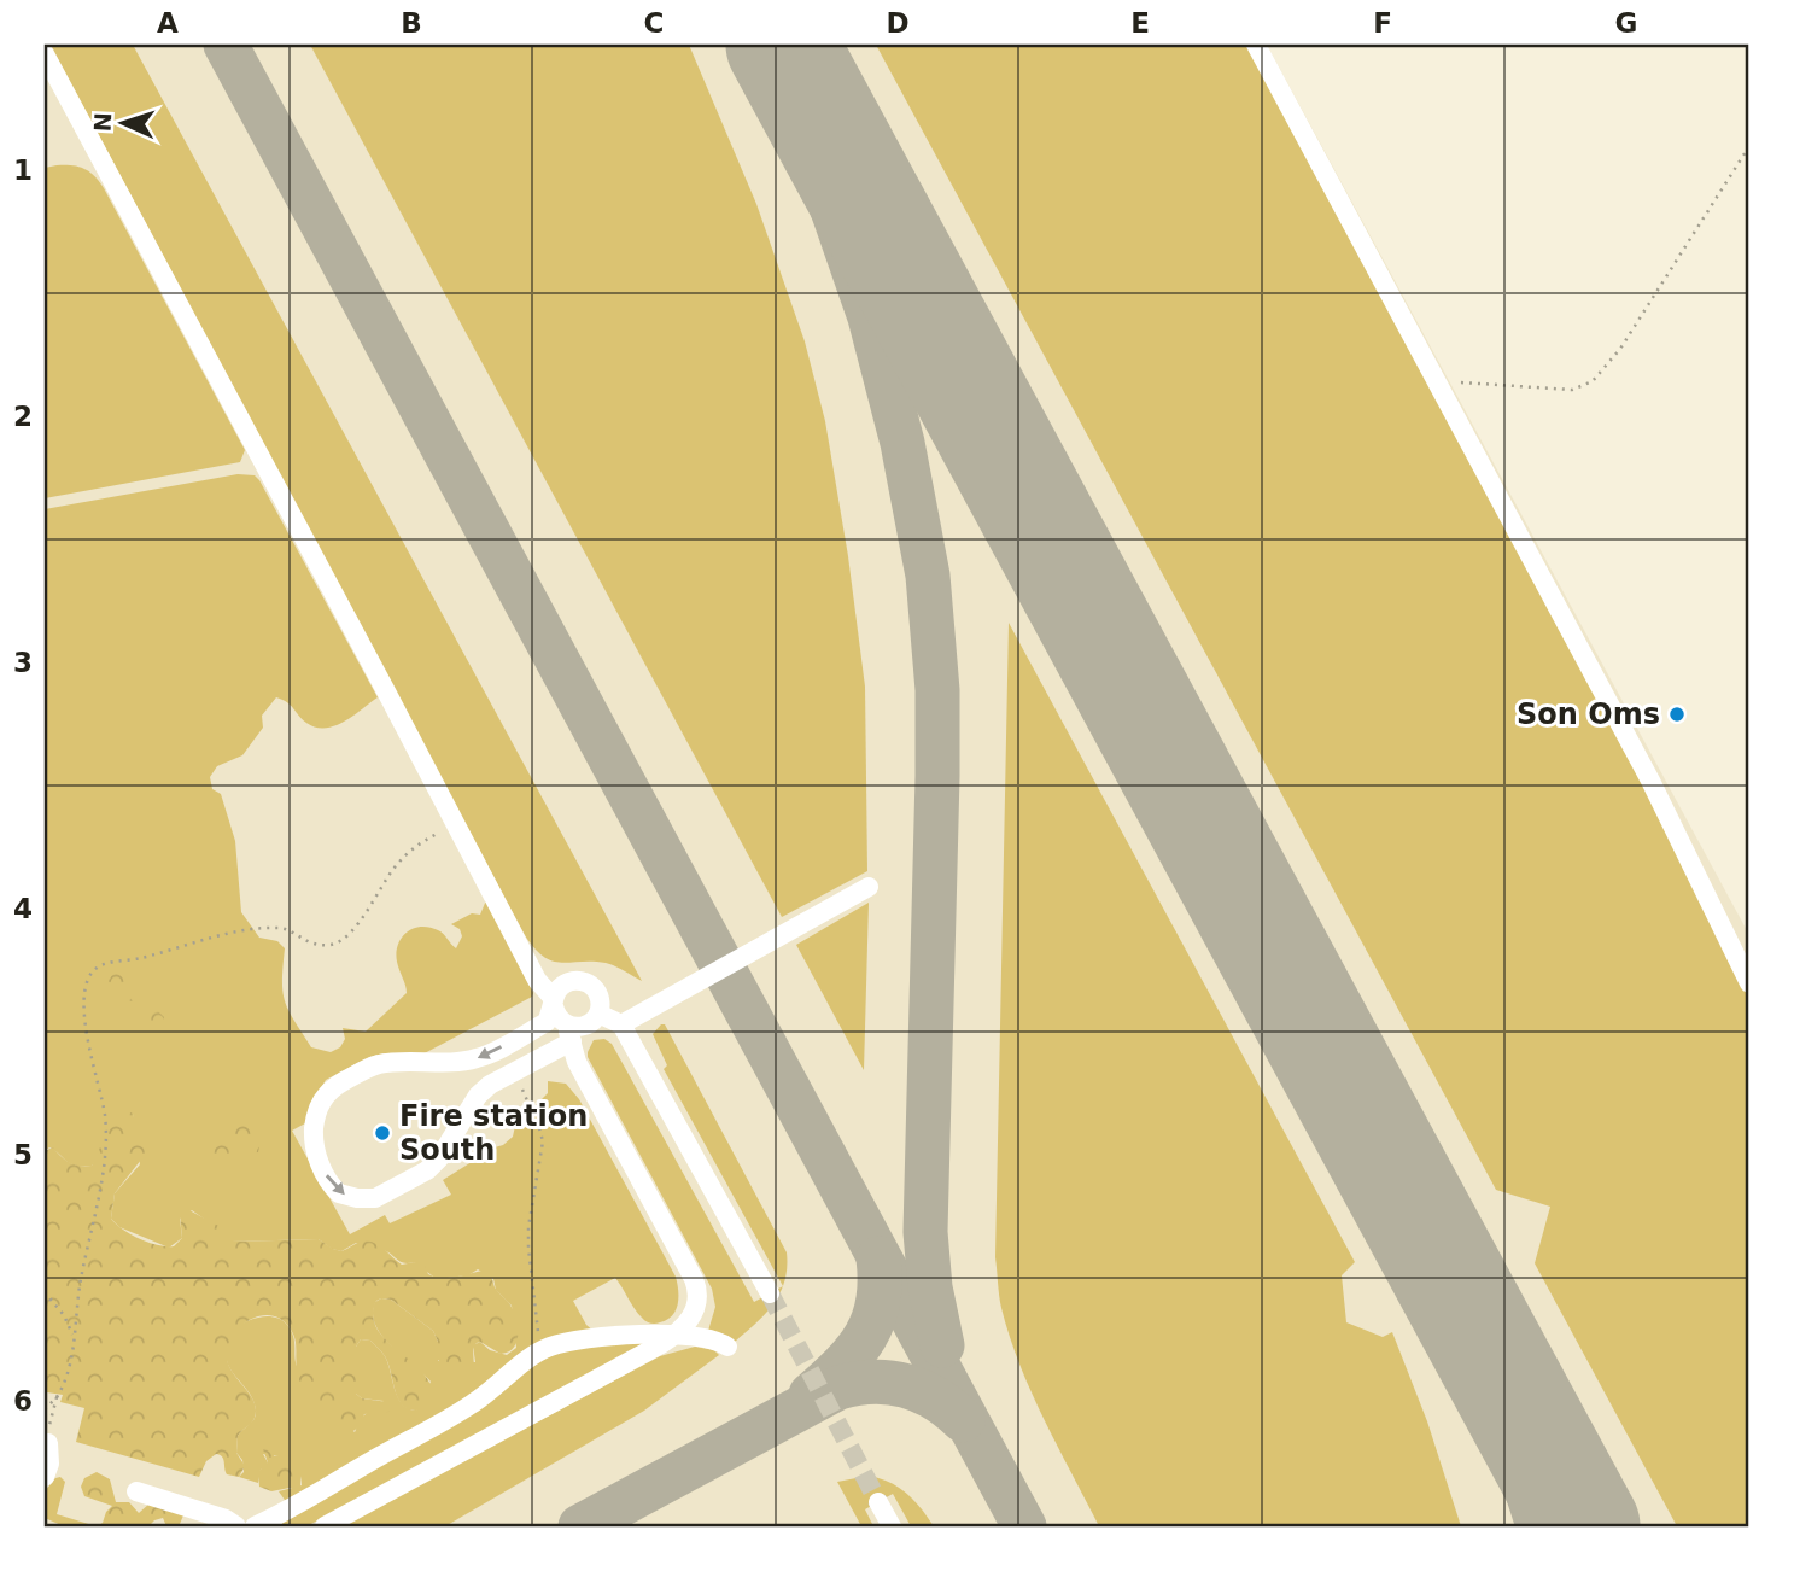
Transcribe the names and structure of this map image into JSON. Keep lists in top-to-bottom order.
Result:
{
  "places": ["Son Oms", "Fire station South"],
  "north": "left",
  "grid": {
    "columns": [
      "A",
      "B",
      "C",
      "D",
      "E",
      "F",
      "G"
    ],
    "rows": [
      "1",
      "2",
      "3",
      "4",
      "5",
      "6"
    ]
  }
}
